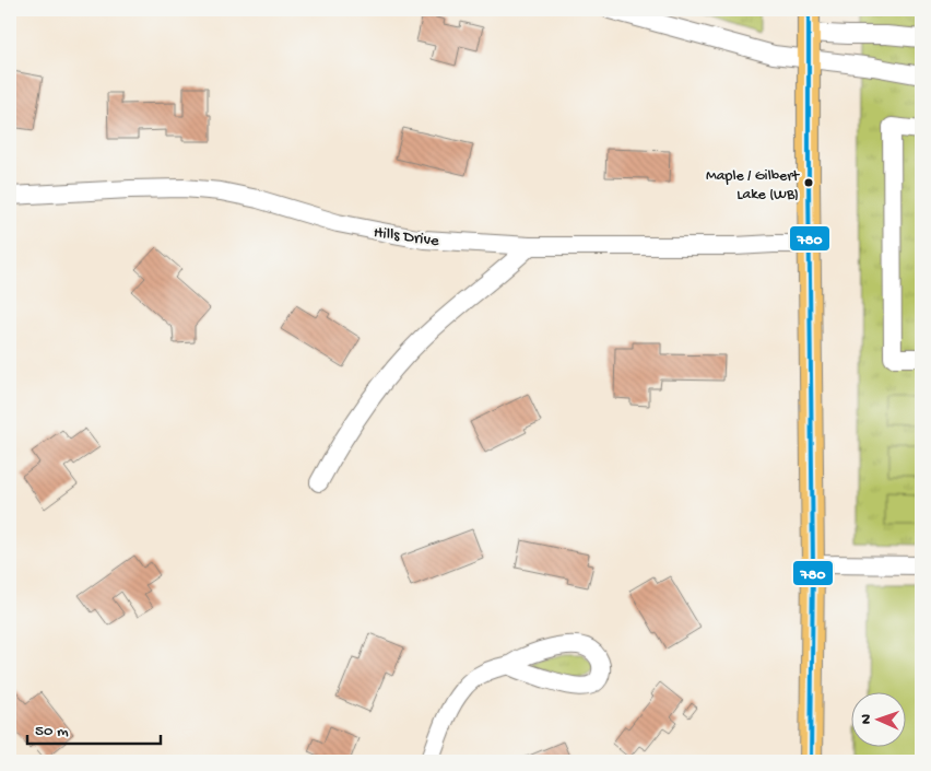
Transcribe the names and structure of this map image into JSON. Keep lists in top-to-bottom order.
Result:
{
  "streets": {
    "street": ["Hills Drive"]
  },
  "places": ["Maple / Gilbert Lake (WB)"],
  "lines": ["transit line 780"],
  "scale_bar": "50 m",
  "north": "left"
}
